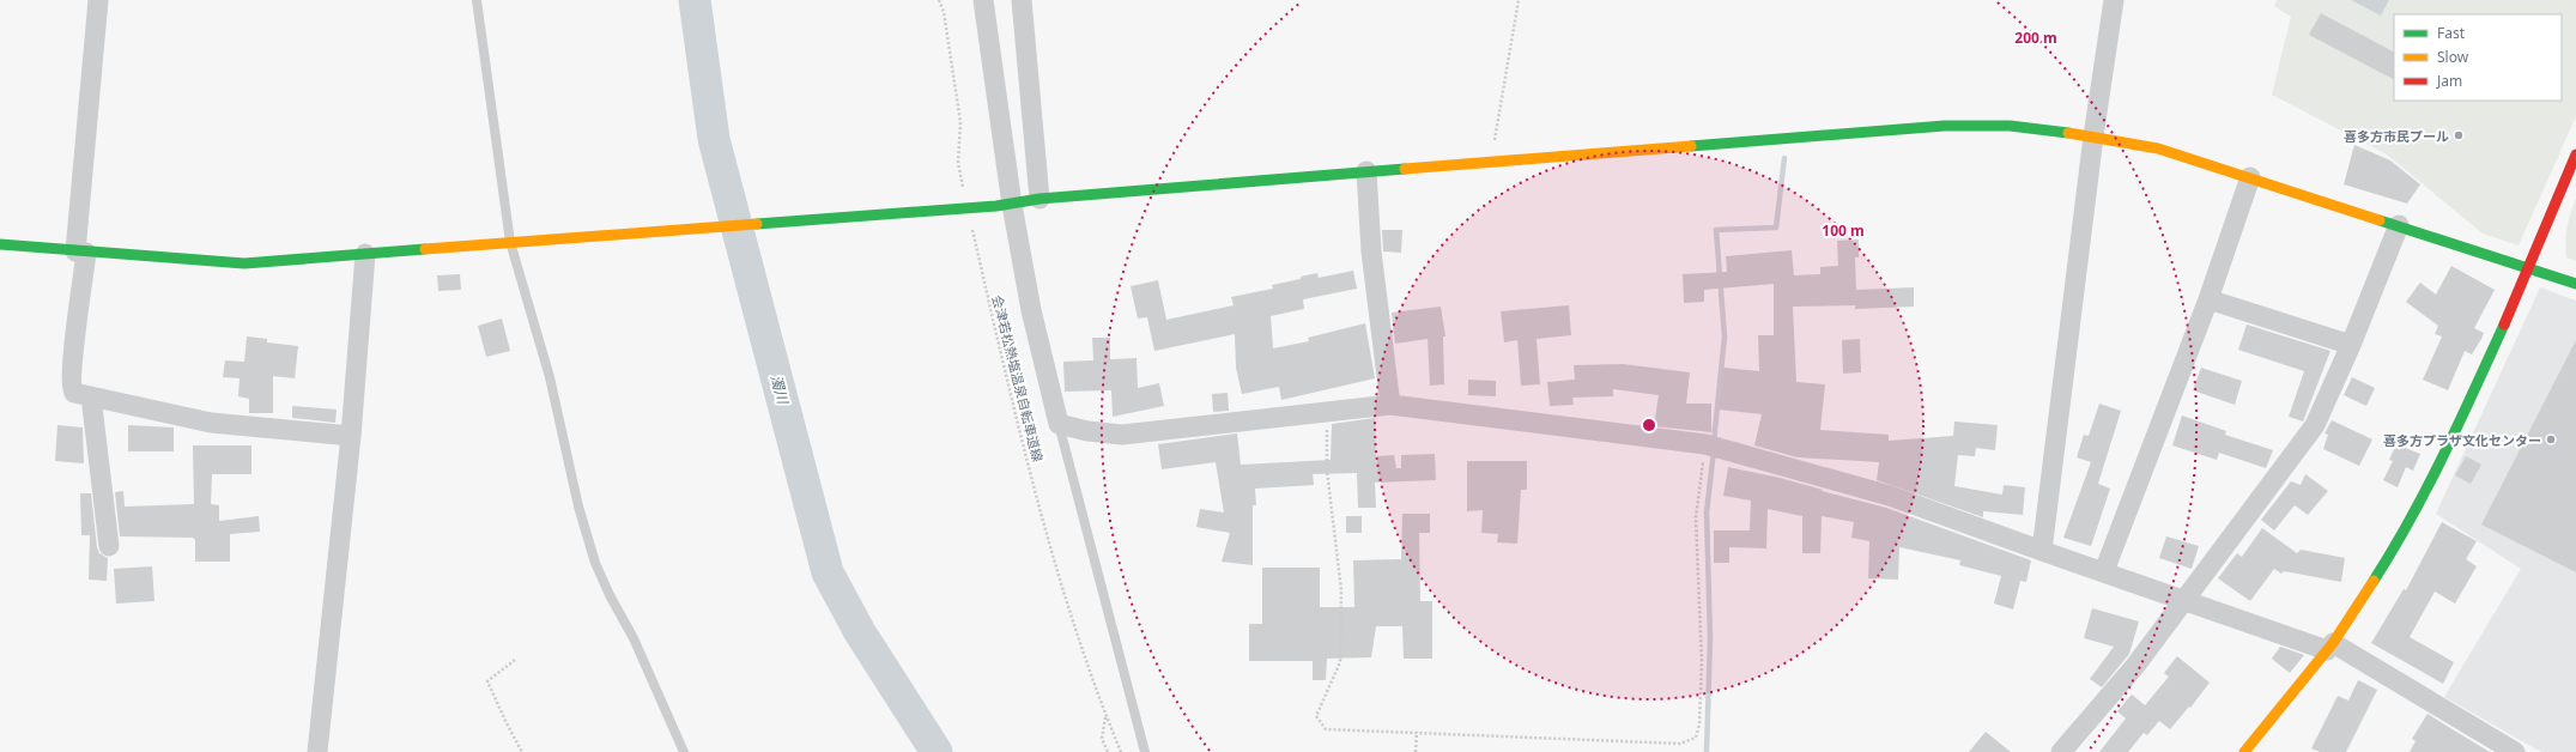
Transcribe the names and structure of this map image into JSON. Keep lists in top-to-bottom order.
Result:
{
  "streets": {
    "path": ["会津若松熱塩温泉自転車道線"]
  },
  "water": ["濁川"],
  "places": ["喜多方市民プール", "喜多方プラザ文化センター"],
  "legend": ["Fast", "Slow", "Jam"],
  "rings": ["200 m", "100 m"]
}
